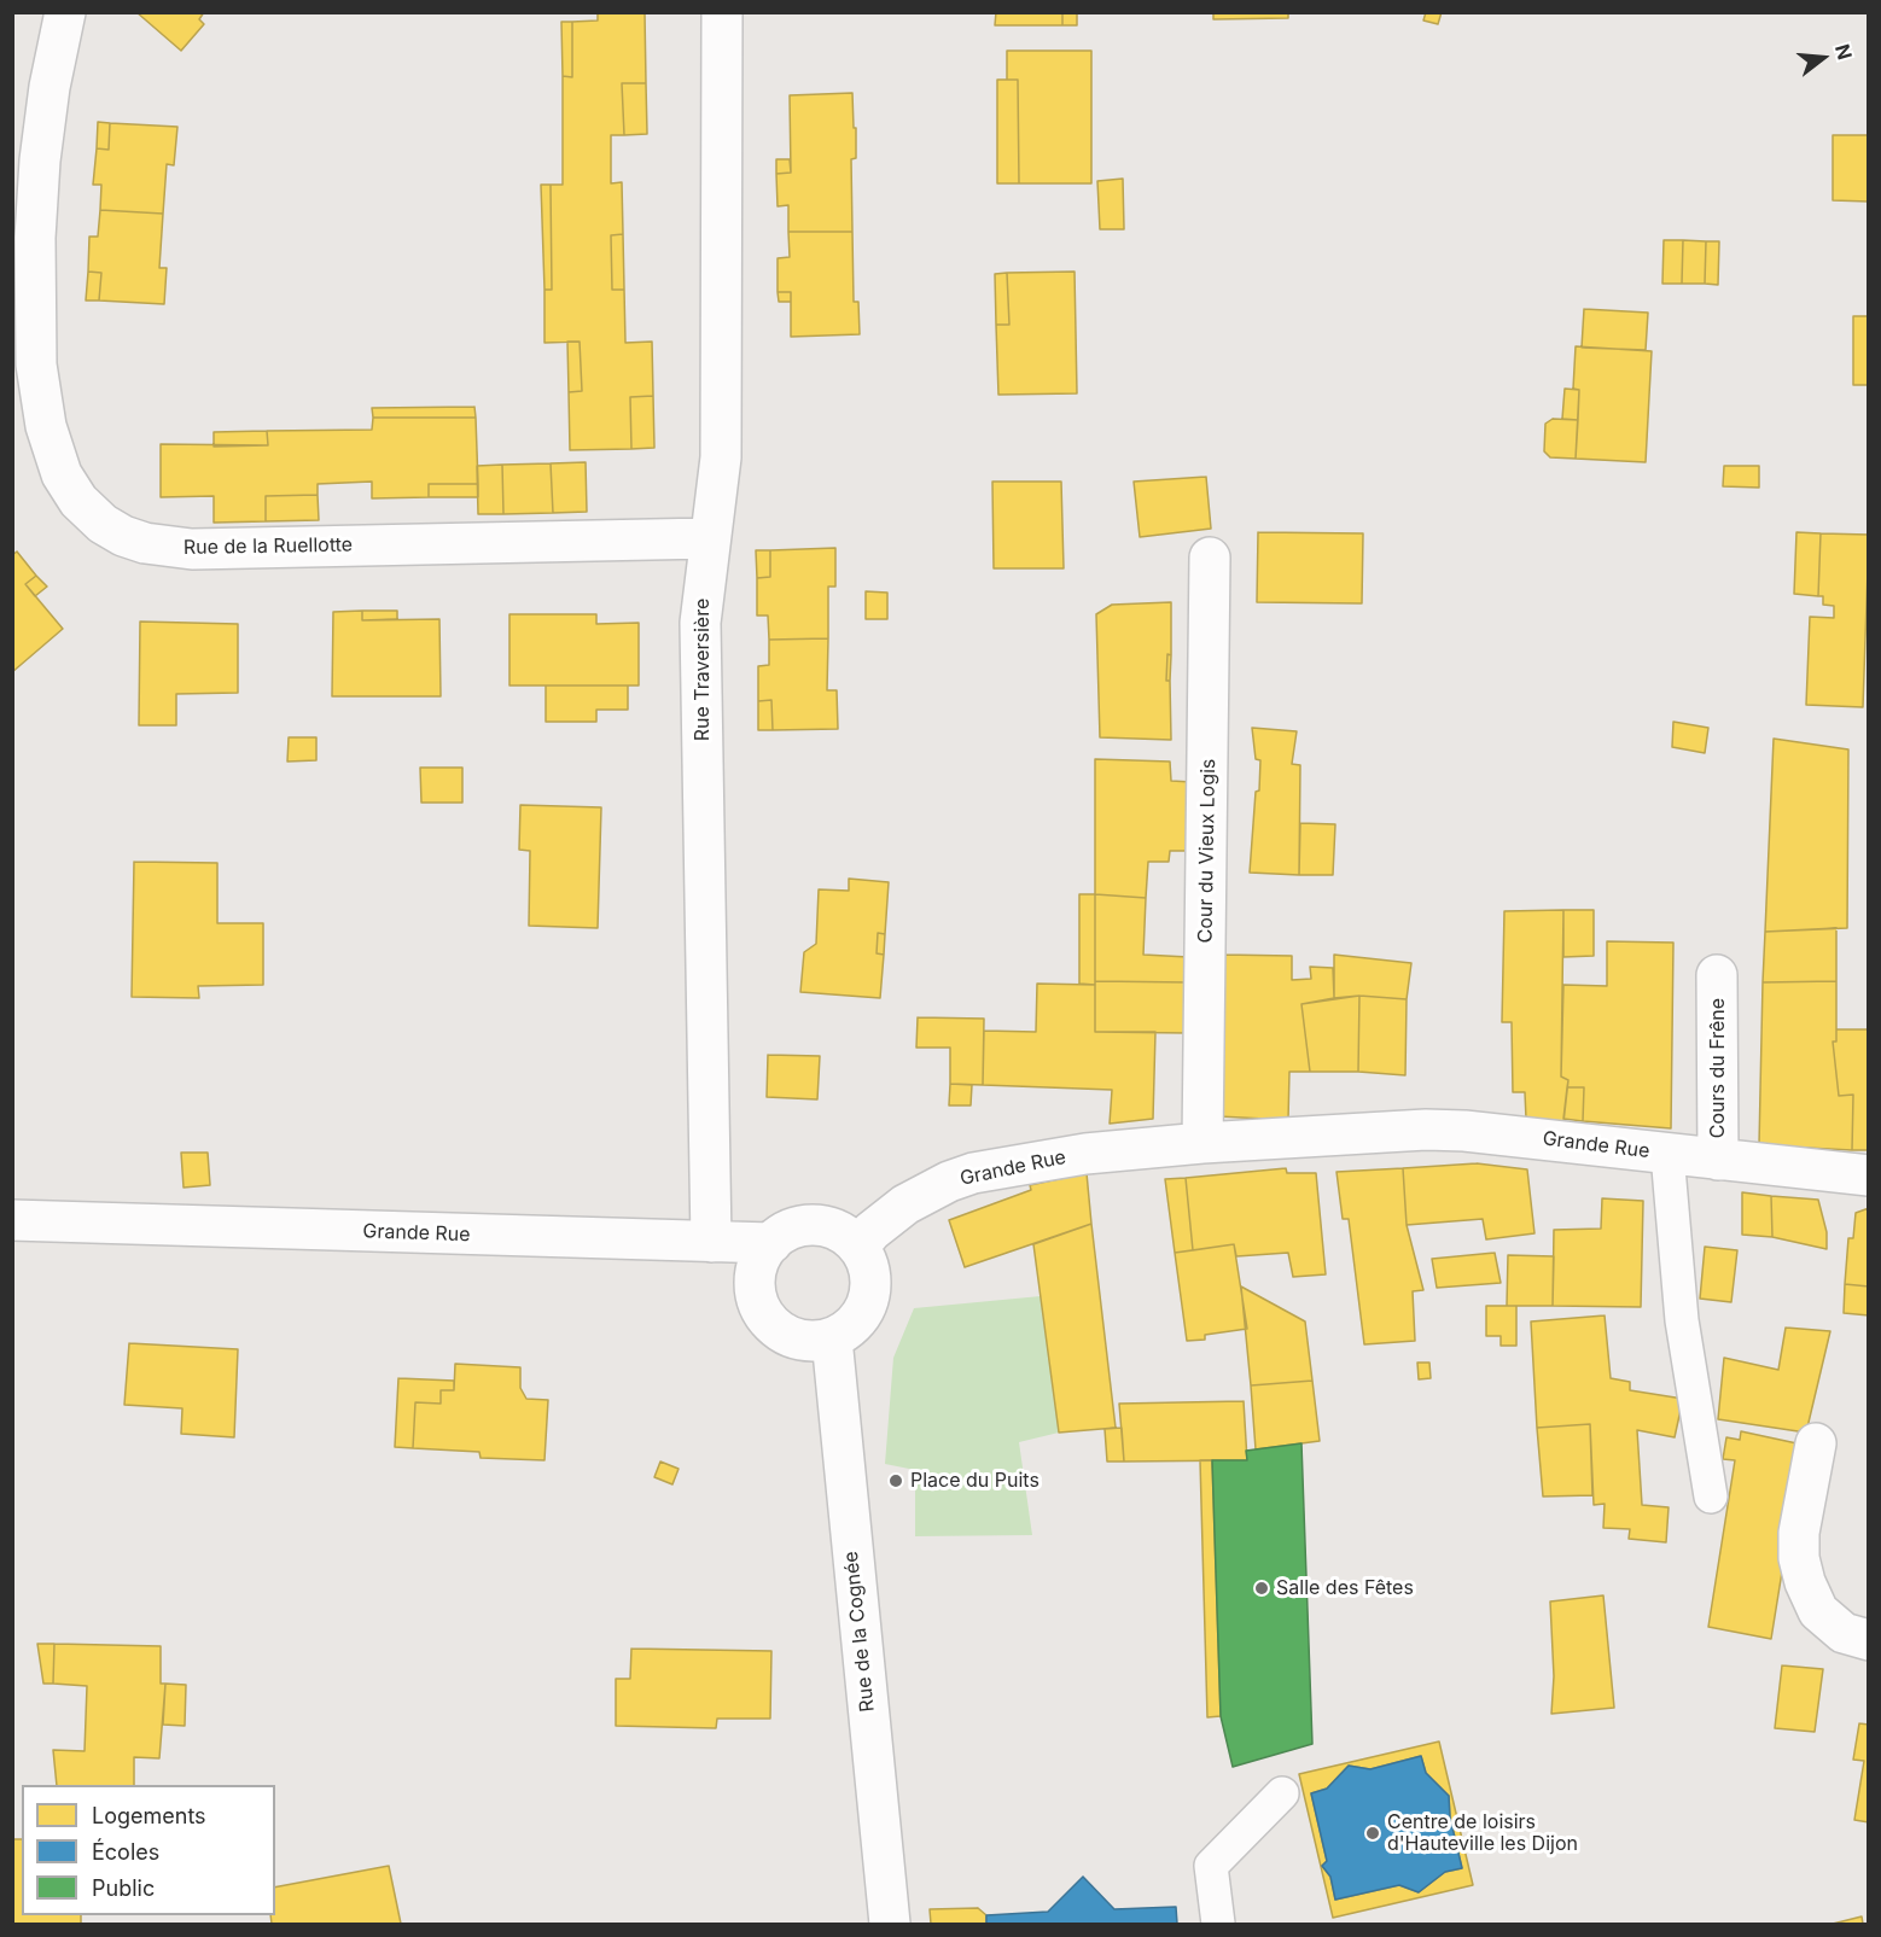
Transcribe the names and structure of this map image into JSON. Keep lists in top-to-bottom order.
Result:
{
  "streets": {
    "street": [
      "Rue de la Ruellotte",
      "Rue Traversière",
      "Cour du Vieux Logis",
      "Cours du Frêne",
      "Grande Rue",
      "Rue de la Cognée"
    ]
  },
  "crossings": [
    ["Rue de la Ruellotte", "Rue Traversière"],
    ["Rue Traversière", "Grande Rue"],
    ["Cour du Vieux Logis", "Grande Rue"],
    ["Cours du Frêne", "Grande Rue"],
    ["Grande Rue", "Rue de la Cognée"]
  ],
  "places": ["Place du Puits", "Salle des Fêtes", "Centre de loisirs d'Hauteville les Dijon"],
  "legend": ["Logements", "Écoles", "Public"],
  "north": "right"
}
